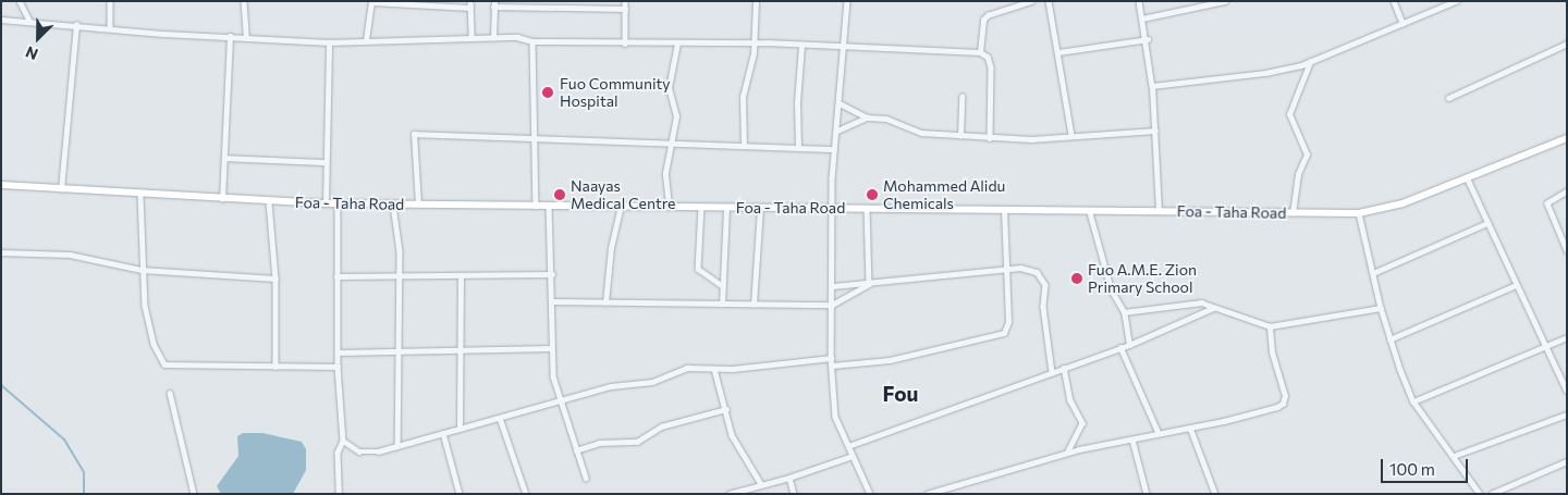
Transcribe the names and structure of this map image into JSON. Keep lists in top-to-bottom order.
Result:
{
  "streets": {
    "street": ["Foa - Taha Road"]
  },
  "districts": ["Fou"],
  "places": [
    "Fuo Community Hospital",
    "Naayas Medical Centre",
    "Mohammed Alidu Chemicals",
    "Fuo A.M.E. Zion Primary School"
  ],
  "scale_bar": "100 m",
  "north": "bottom left"
}
